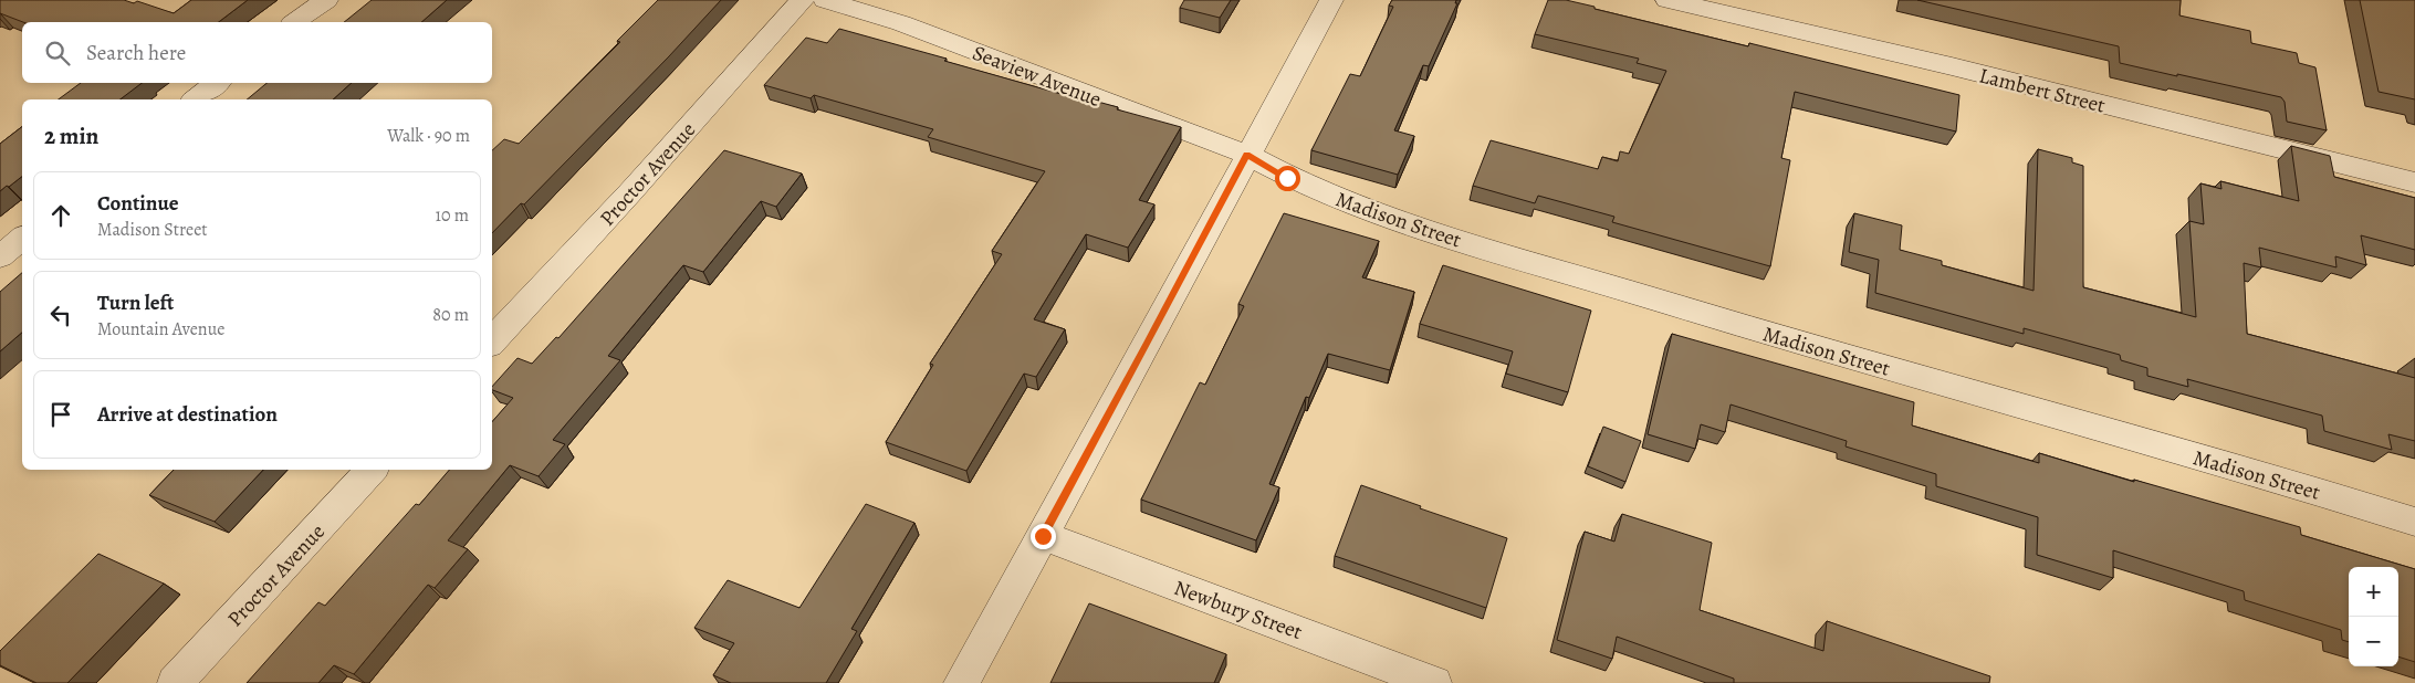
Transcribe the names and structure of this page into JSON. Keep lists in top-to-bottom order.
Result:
{
  "streets": {
    "street": [
      "Seaview Avenue",
      "Lambert Street",
      "Proctor Avenue",
      "Madison Street",
      "Newbury Street"
    ]
  },
  "crossings": [
    ["Seaview Avenue", "Madison Street"]
  ],
  "page": {
    "search": "Search here",
    "heading": ["2 min", "Walk · 90 m"],
    "list": [
      ["Continue", "Madison Street", "10 m"],
      ["Turn left", "Mountain Avenue", "80 m"],
      "Arrive at destination"
    ],
    "map_buttons": ["+", "−"]
  }
}
